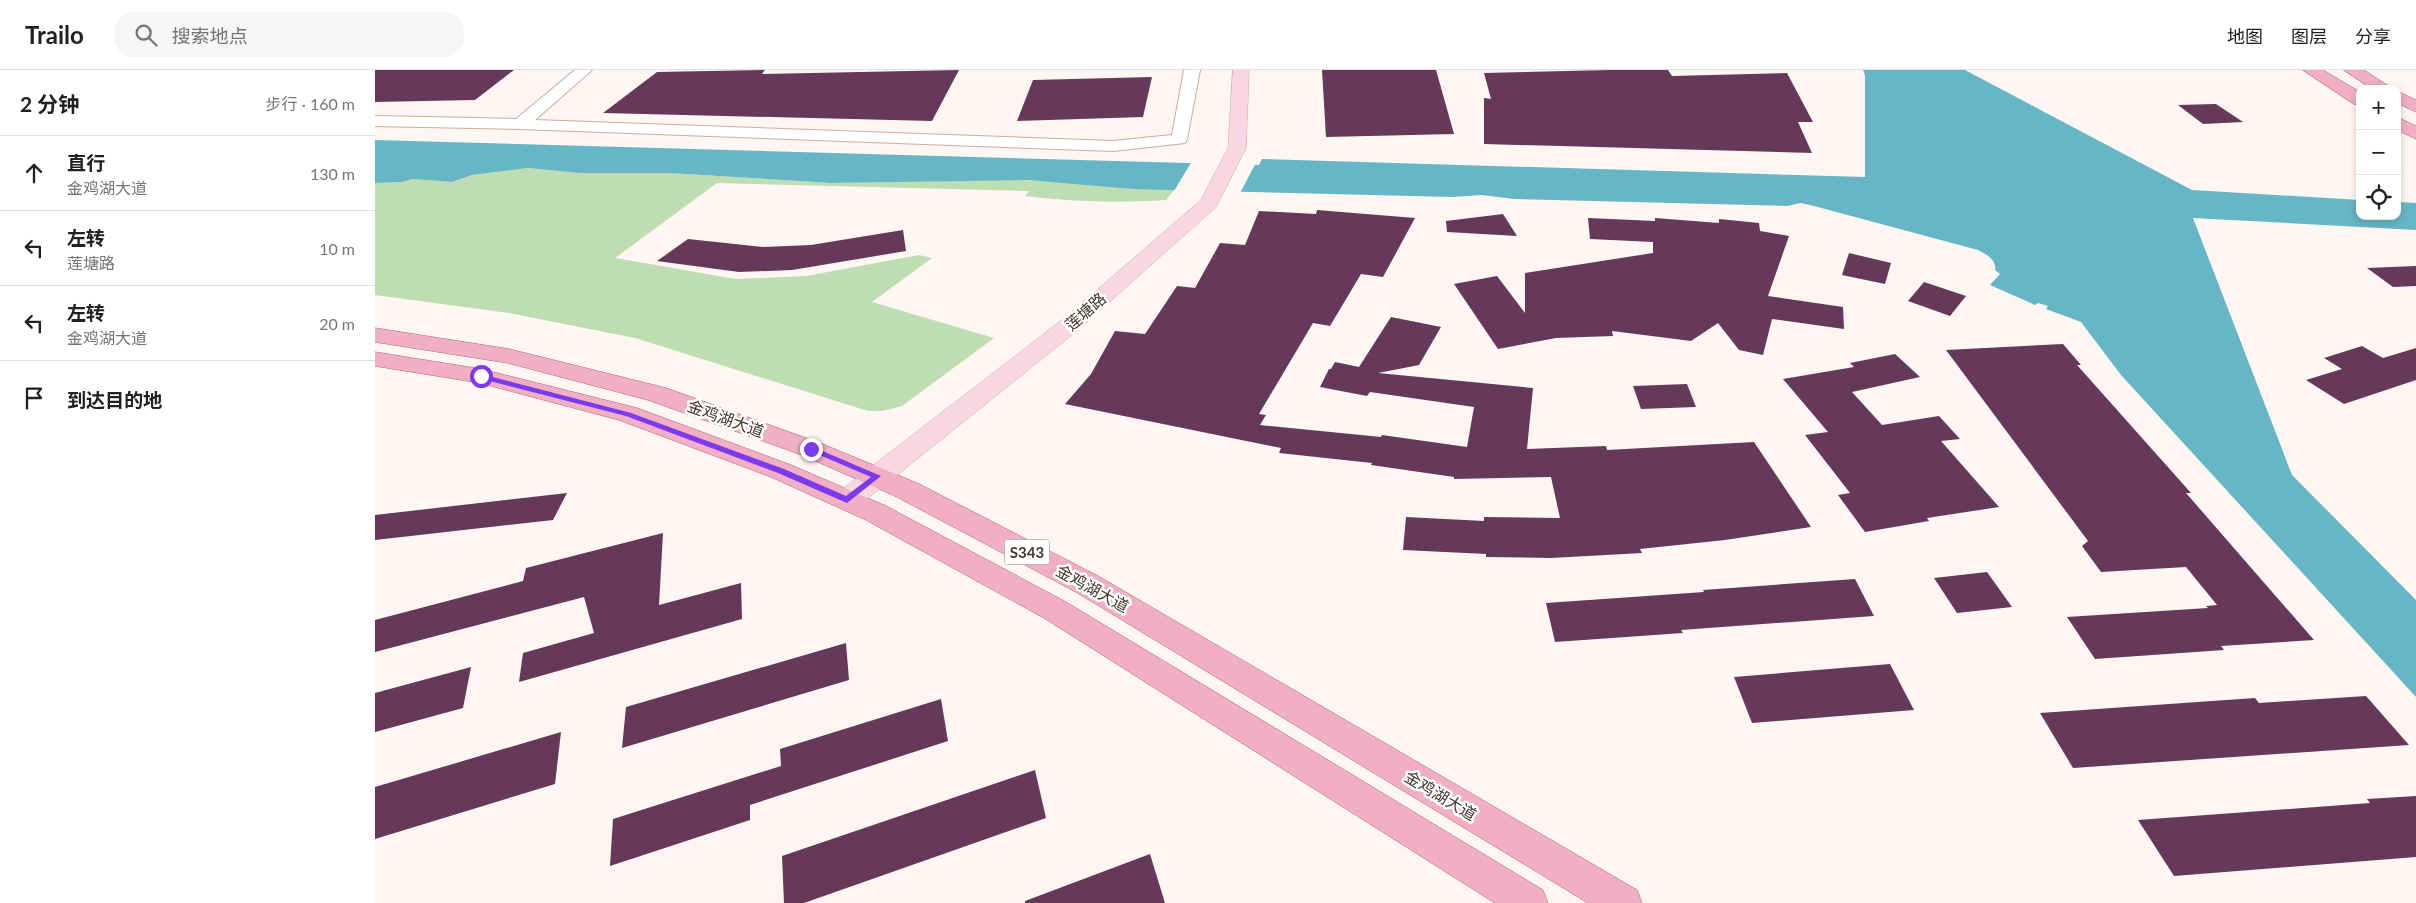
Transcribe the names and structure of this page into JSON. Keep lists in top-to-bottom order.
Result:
{
  "streets": {
    "main road": ["金鸡湖大道", "S343"],
    "street": ["莲塘路"]
  },
  "crossings": [
    ["莲塘路", "金鸡湖大道"]
  ],
  "page": {
    "header": "Trailo",
    "search": "搜索地点",
    "nav": ["地图", "图层", "分享"],
    "heading": ["2 分钟", "步行 · 160 m"],
    "map_buttons": ["+", "−"],
    "list": [
      ["直行", "金鸡湖大道", "130 m"],
      ["左转", "莲塘路", "10 m"],
      ["左转", "金鸡湖大道", "20 m"],
      "到达目的地"
    ]
  }
}
